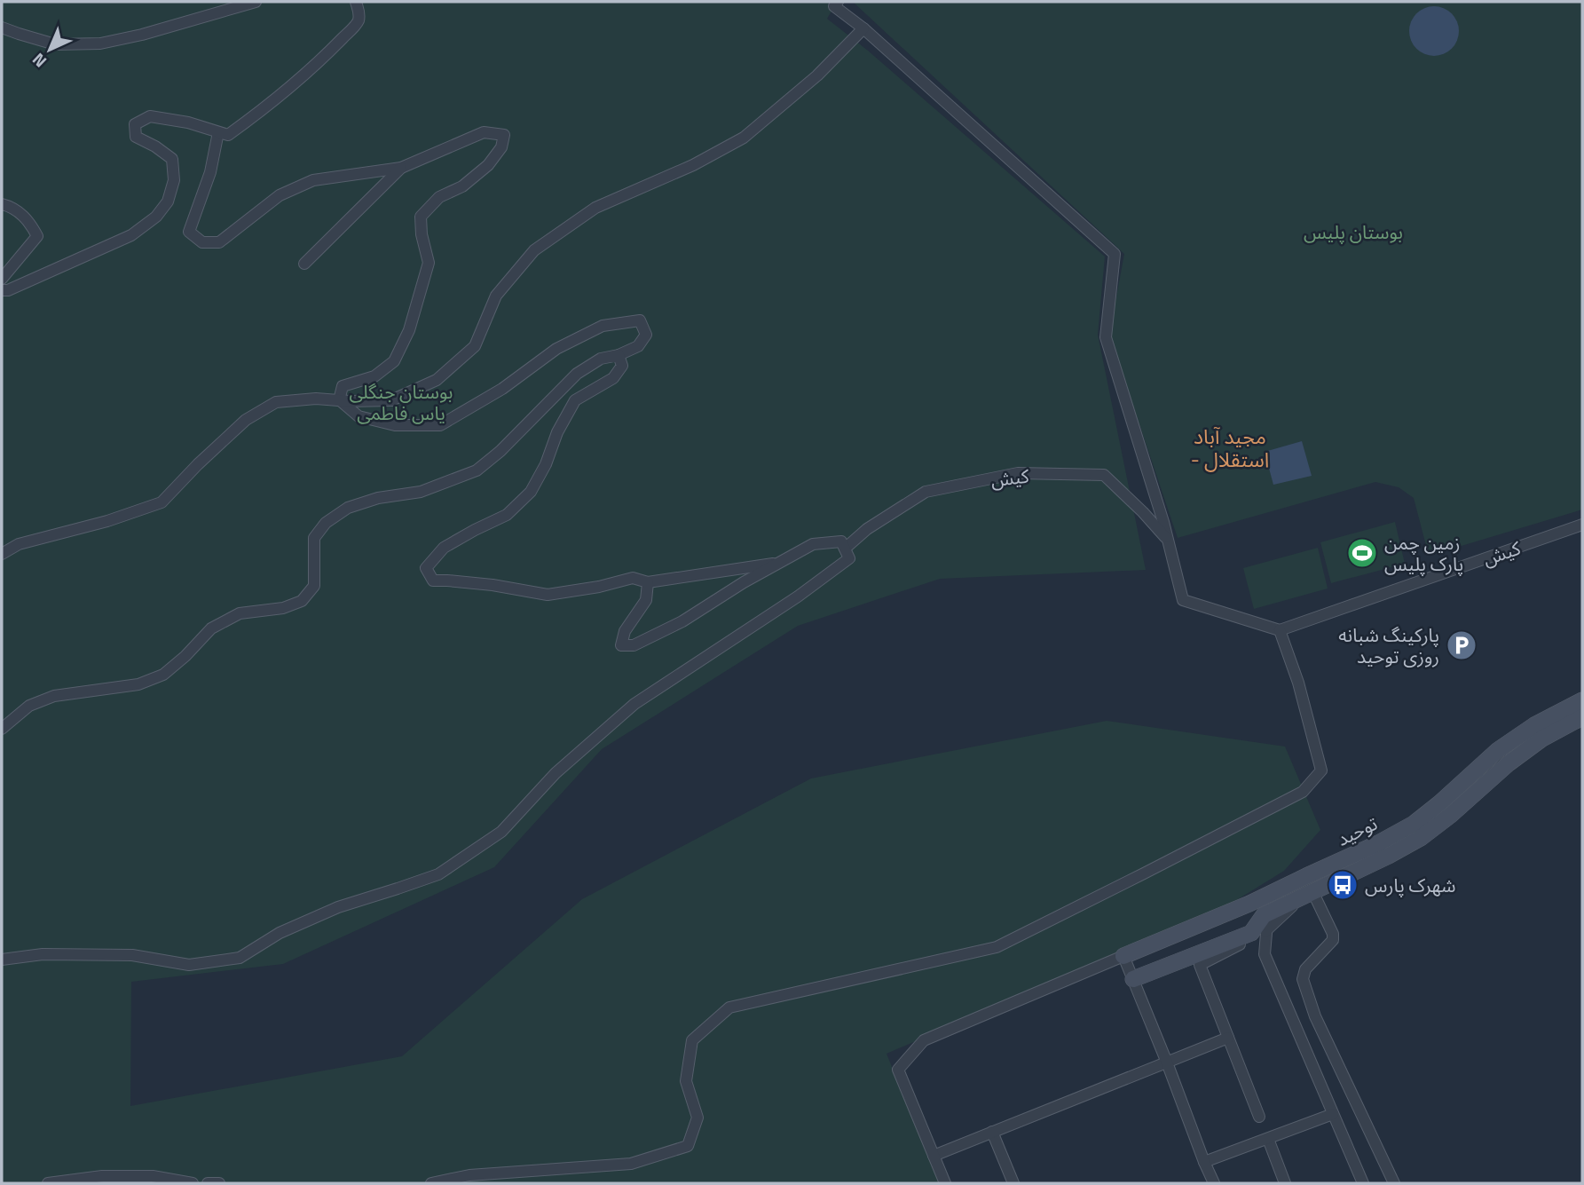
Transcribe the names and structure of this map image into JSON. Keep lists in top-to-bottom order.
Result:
{
  "streets": {
    "main road": ["توحید"],
    "street": ["کیش"]
  },
  "districts": ["مجید آباد - استقلال"],
  "parks": ["بوستان پلیس", "بوستان جنگلی یاس فاطمی"],
  "places": {
    "sports": ["زمین چمن پارک پلیس"],
    "parking": ["پارکینگ شبانه روزی توحید"],
    "bus stop": ["شهرک پارس"]
  },
  "north": "bottom left"
}
